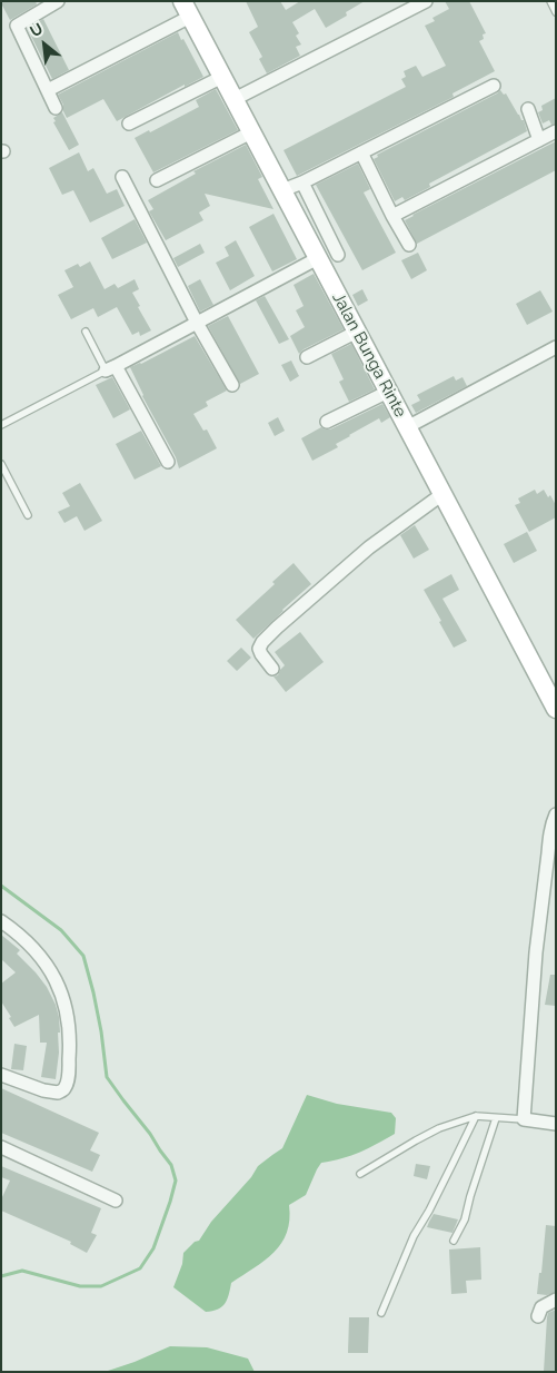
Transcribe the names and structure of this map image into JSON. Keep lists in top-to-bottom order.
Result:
{
  "streets": {
    "street": ["Jalan Bunga Rinte"]
  },
  "north": "top left"
}
